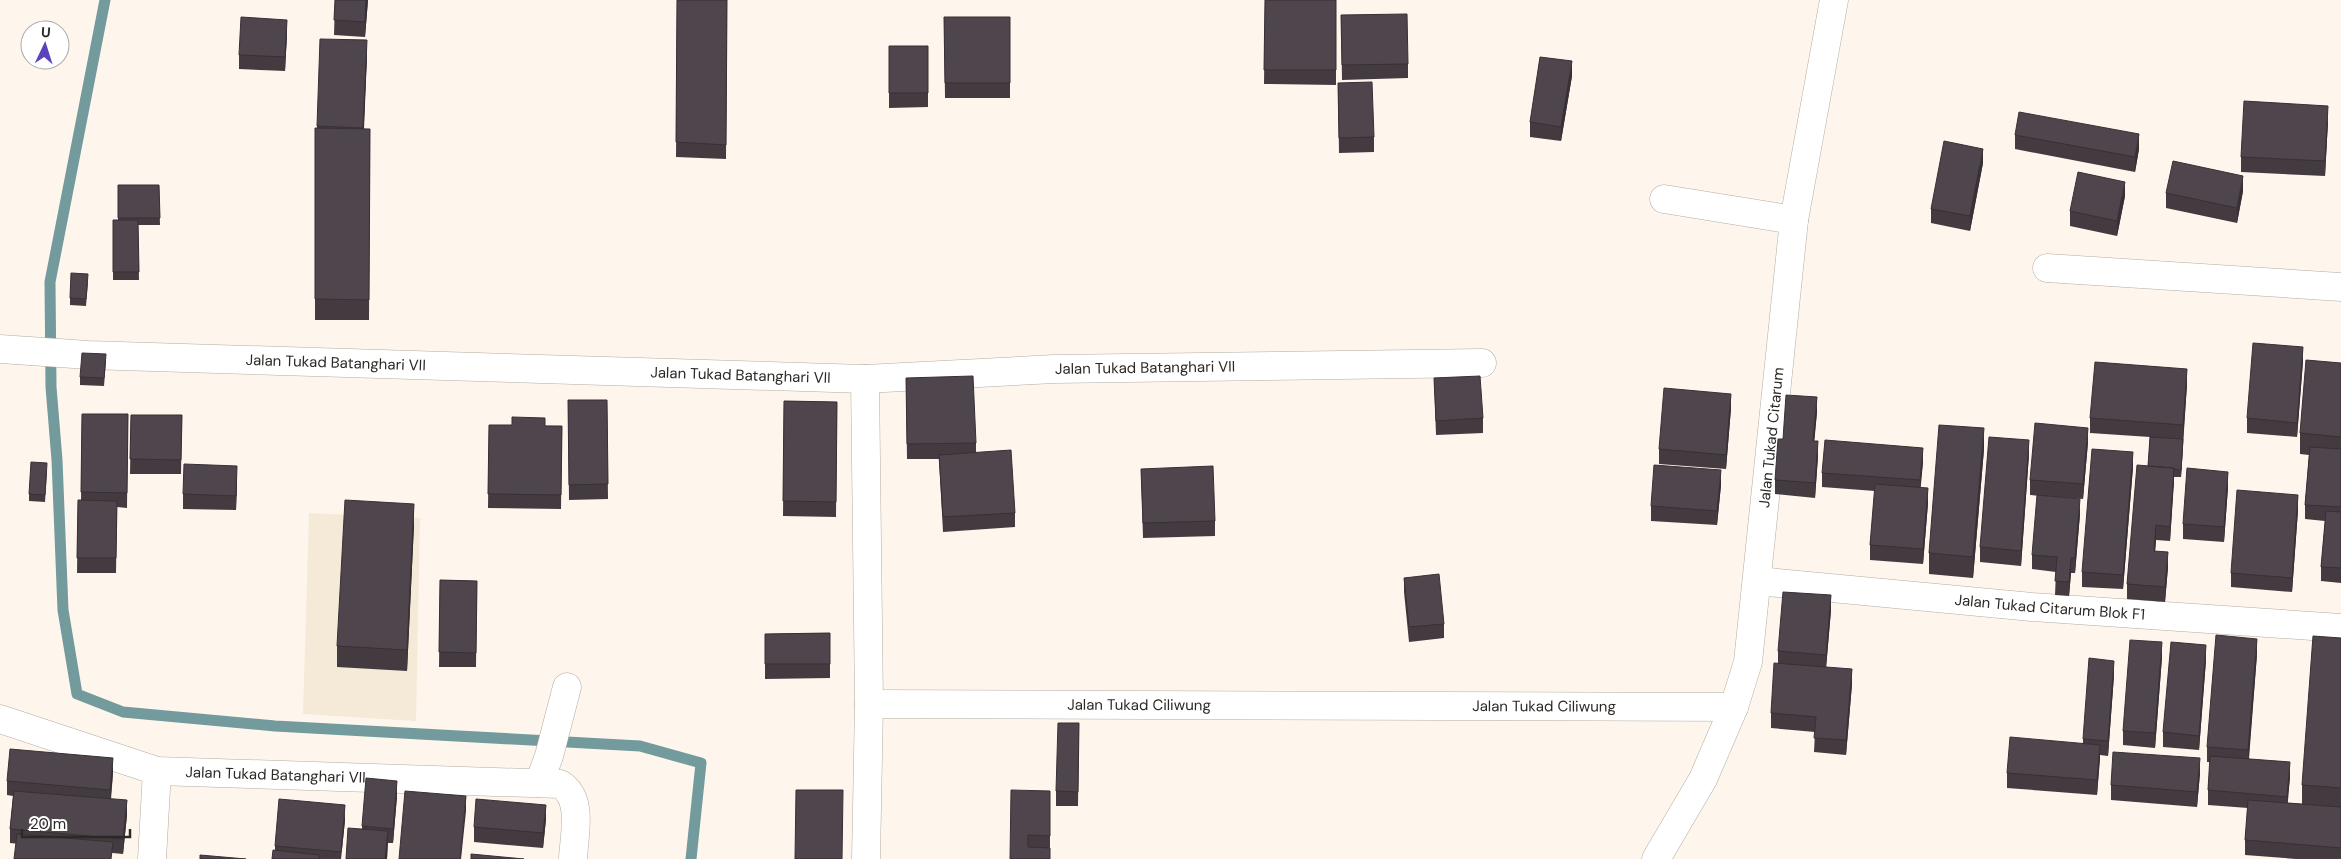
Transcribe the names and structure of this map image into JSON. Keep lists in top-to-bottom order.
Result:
{
  "streets": {
    "street": [
      "Jalan Tukad Batanghari VII",
      "Jalan Tukad Citarum",
      "Jalan Tukad Citarum Blok F1",
      "Jalan Tukad Ciliwung"
    ]
  },
  "crossings": [
    ["Jalan Tukad Citarum", "Jalan Tukad Citarum Blok F1"],
    ["Jalan Tukad Citarum", "Jalan Tukad Ciliwung"]
  ],
  "scale_bar": "20 m",
  "north": "top"
}
